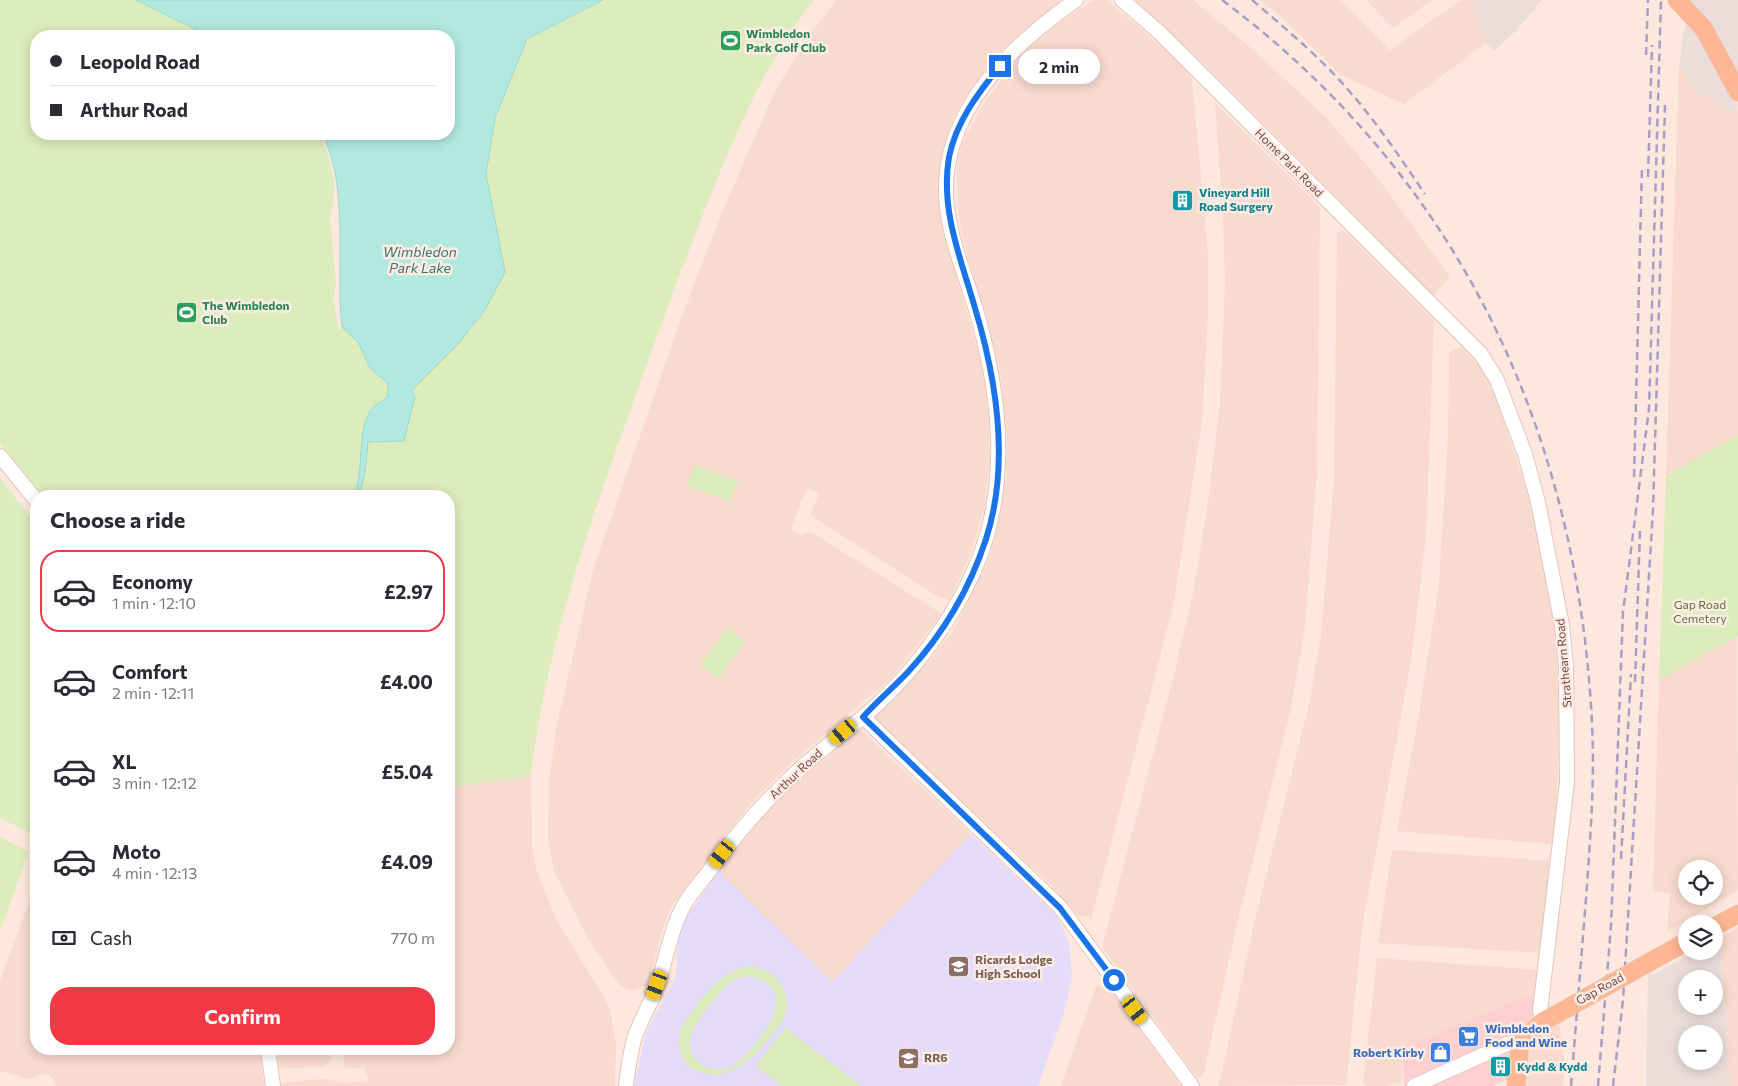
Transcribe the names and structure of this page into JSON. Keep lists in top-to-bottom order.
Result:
{
  "streets": {
    "main road": ["Gap Road"],
    "street": ["Home Park Road", "Strathearn Road", "Arthur Road"]
  },
  "crossings": [
    ["Home Park Road", "Strathearn Road"],
    ["Strathearn Road", "Gap Road"]
  ],
  "water": ["Wimbledon Park Lake"],
  "parks": ["Gap Road Cemetery"],
  "places": {
    "sports": ["Wimbledon Park Golf Club", "The Wimbledon Club"],
    "building": ["Vineyard Hill Road Surgery", "Kydd & Kydd"],
    "school or university": ["Ricards Lodge High School", "RR6"],
    "supermarket": ["Wimbledon Food and Wine"],
    "shop": ["Robert Kirby"]
  },
  "page": {
    "banner": ["Leopold Road", "Arthur Road"],
    "bubble": "2 min",
    "heading": "Choose a ride",
    "list": [
      {
        "name": "Economy",
        "note": "1 min · 12:10",
        "value": "£2.97"
      },
      {
        "name": "Comfort",
        "note": "2 min · 12:11",
        "value": "£4.00"
      },
      {
        "name": "XL",
        "note": "3 min · 12:12",
        "value": "£5.04"
      },
      {
        "name": "Moto",
        "note": "4 min · 12:13",
        "value": "£4.09"
      }
    ],
    "map_buttons": ["+", "−"],
    "pay": ["Cash", "770 m"],
    "buttons": "Confirm"
  }
}
